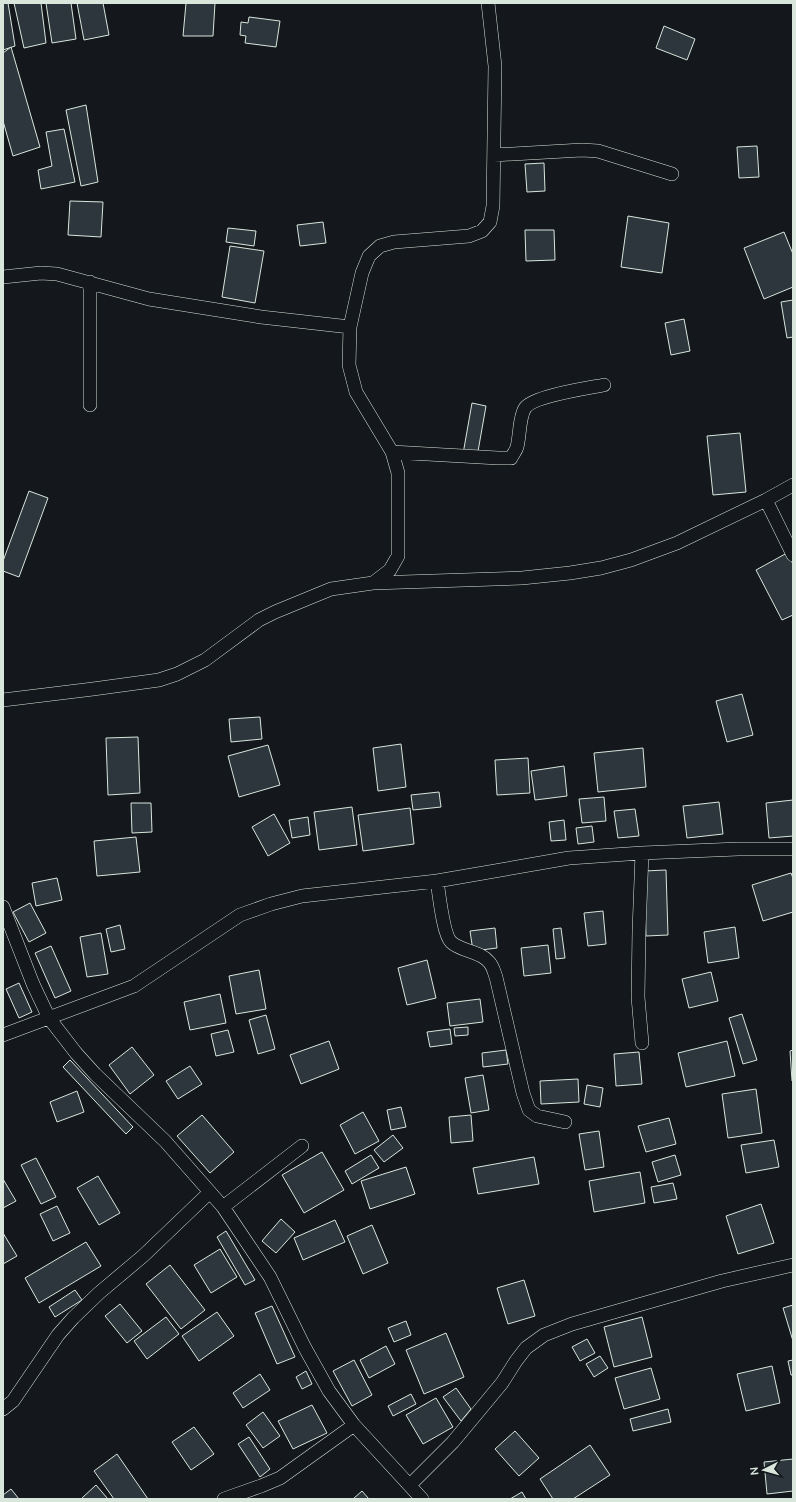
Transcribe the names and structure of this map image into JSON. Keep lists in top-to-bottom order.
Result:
{
  "north": "left"
}
